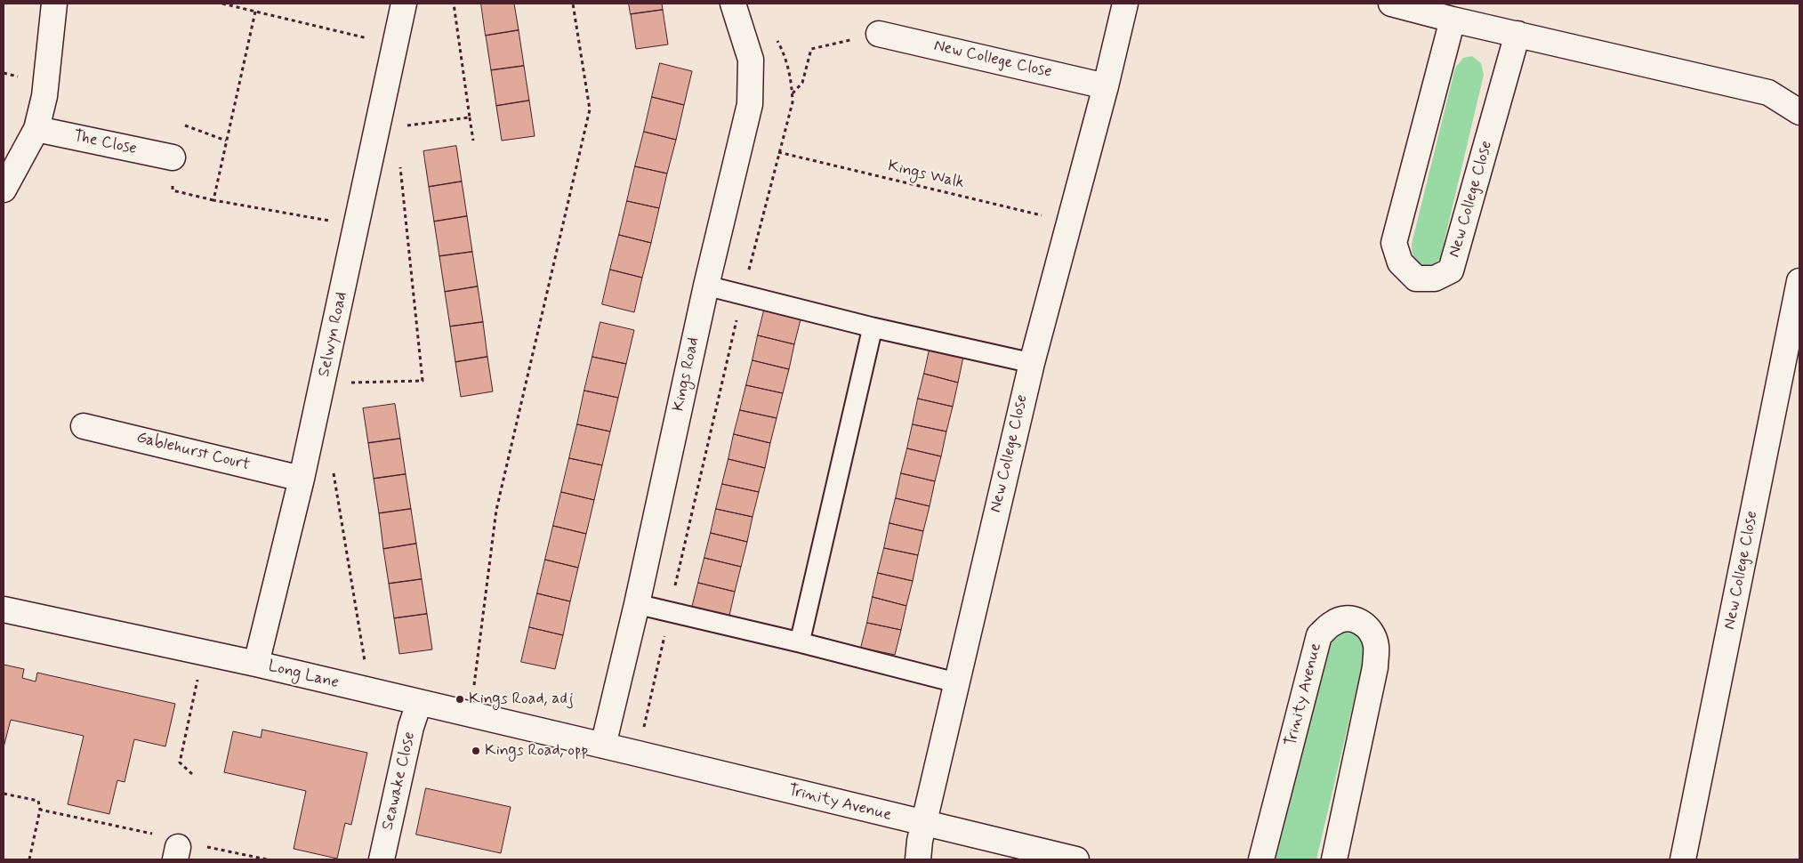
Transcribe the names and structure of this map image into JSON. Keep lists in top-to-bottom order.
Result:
{
  "streets": {
    "street": [
      "New College Close",
      "The Close",
      "Selwyn Road",
      "Kings Road",
      "Gablehurst Court",
      "Long Lane",
      "Trinity Avenue",
      "Seawake Close"
    ],
    "path": ["Kings Walk"]
  },
  "crossings": [
    ["New College Close", "Kings Walk"],
    ["New College Close", "Trinity Avenue"],
    ["Selwyn Road", "Gablehurst Court"],
    ["Selwyn Road", "Long Lane"],
    ["Kings Road", "Long Lane"],
    ["Kings Road", "Trinity Avenue"],
    ["Long Lane", "Trinity Avenue"],
    ["Long Lane", "Seawake Close"]
  ],
  "places": ["Kings Road, adj", "Kings Road, opp"]
}
